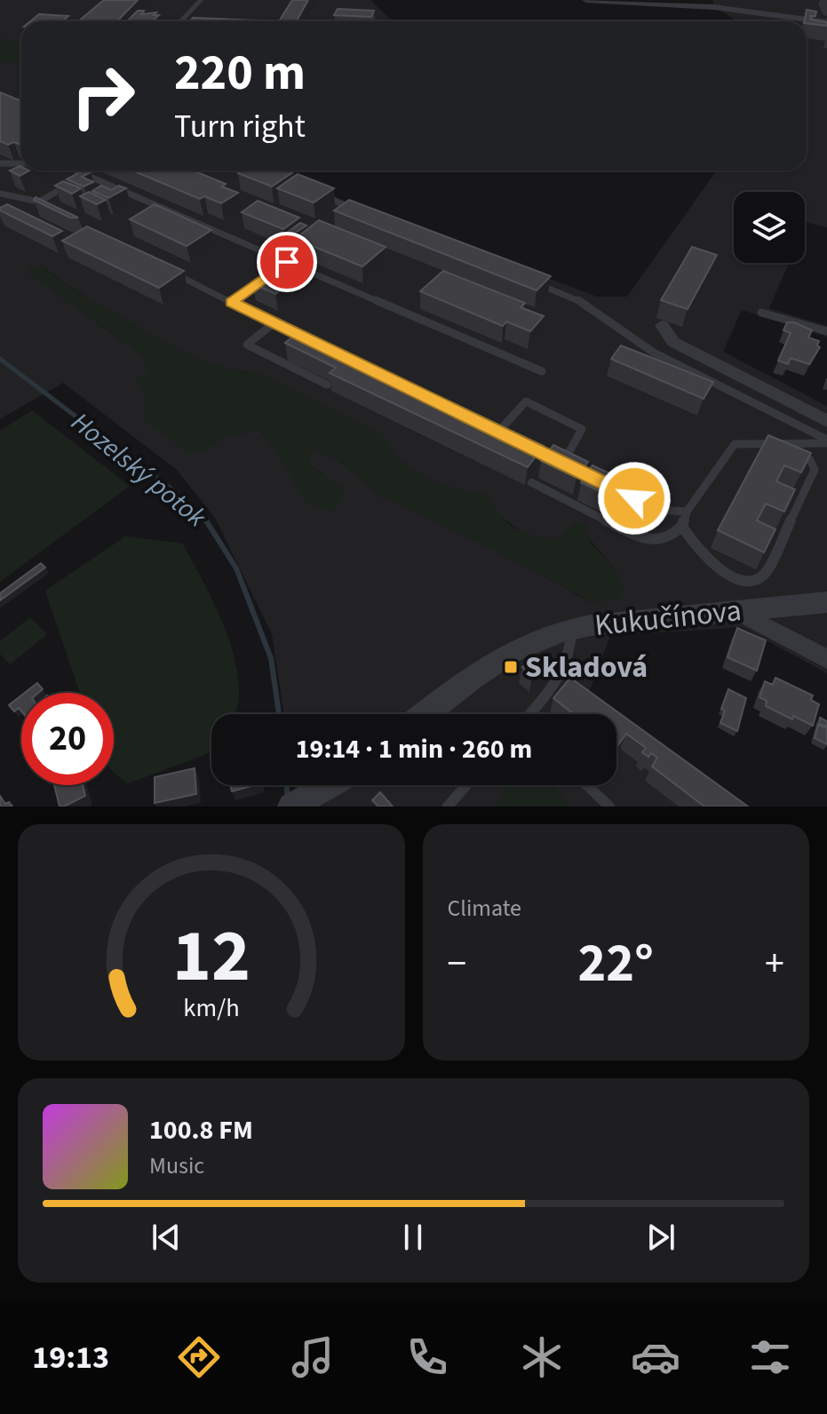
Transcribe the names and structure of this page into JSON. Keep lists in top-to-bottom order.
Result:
{
  "streets": {
    "street": ["Kukučínova"]
  },
  "water": ["Hozelský potok"],
  "places": {
    "transit": ["Skladová"]
  },
  "page": {
    "turn": ["220 m", "Turn right"],
    "limit": "20",
    "trip": "19:14 · 1 min · 260 m",
    "tile": "Climate",
    "heat": ["−", "22°", "+"],
    "song": ["100.8 FM", "Music"],
    "tabs": "19:13",
    "gauge": ["12", "km/h"]
  }
}
